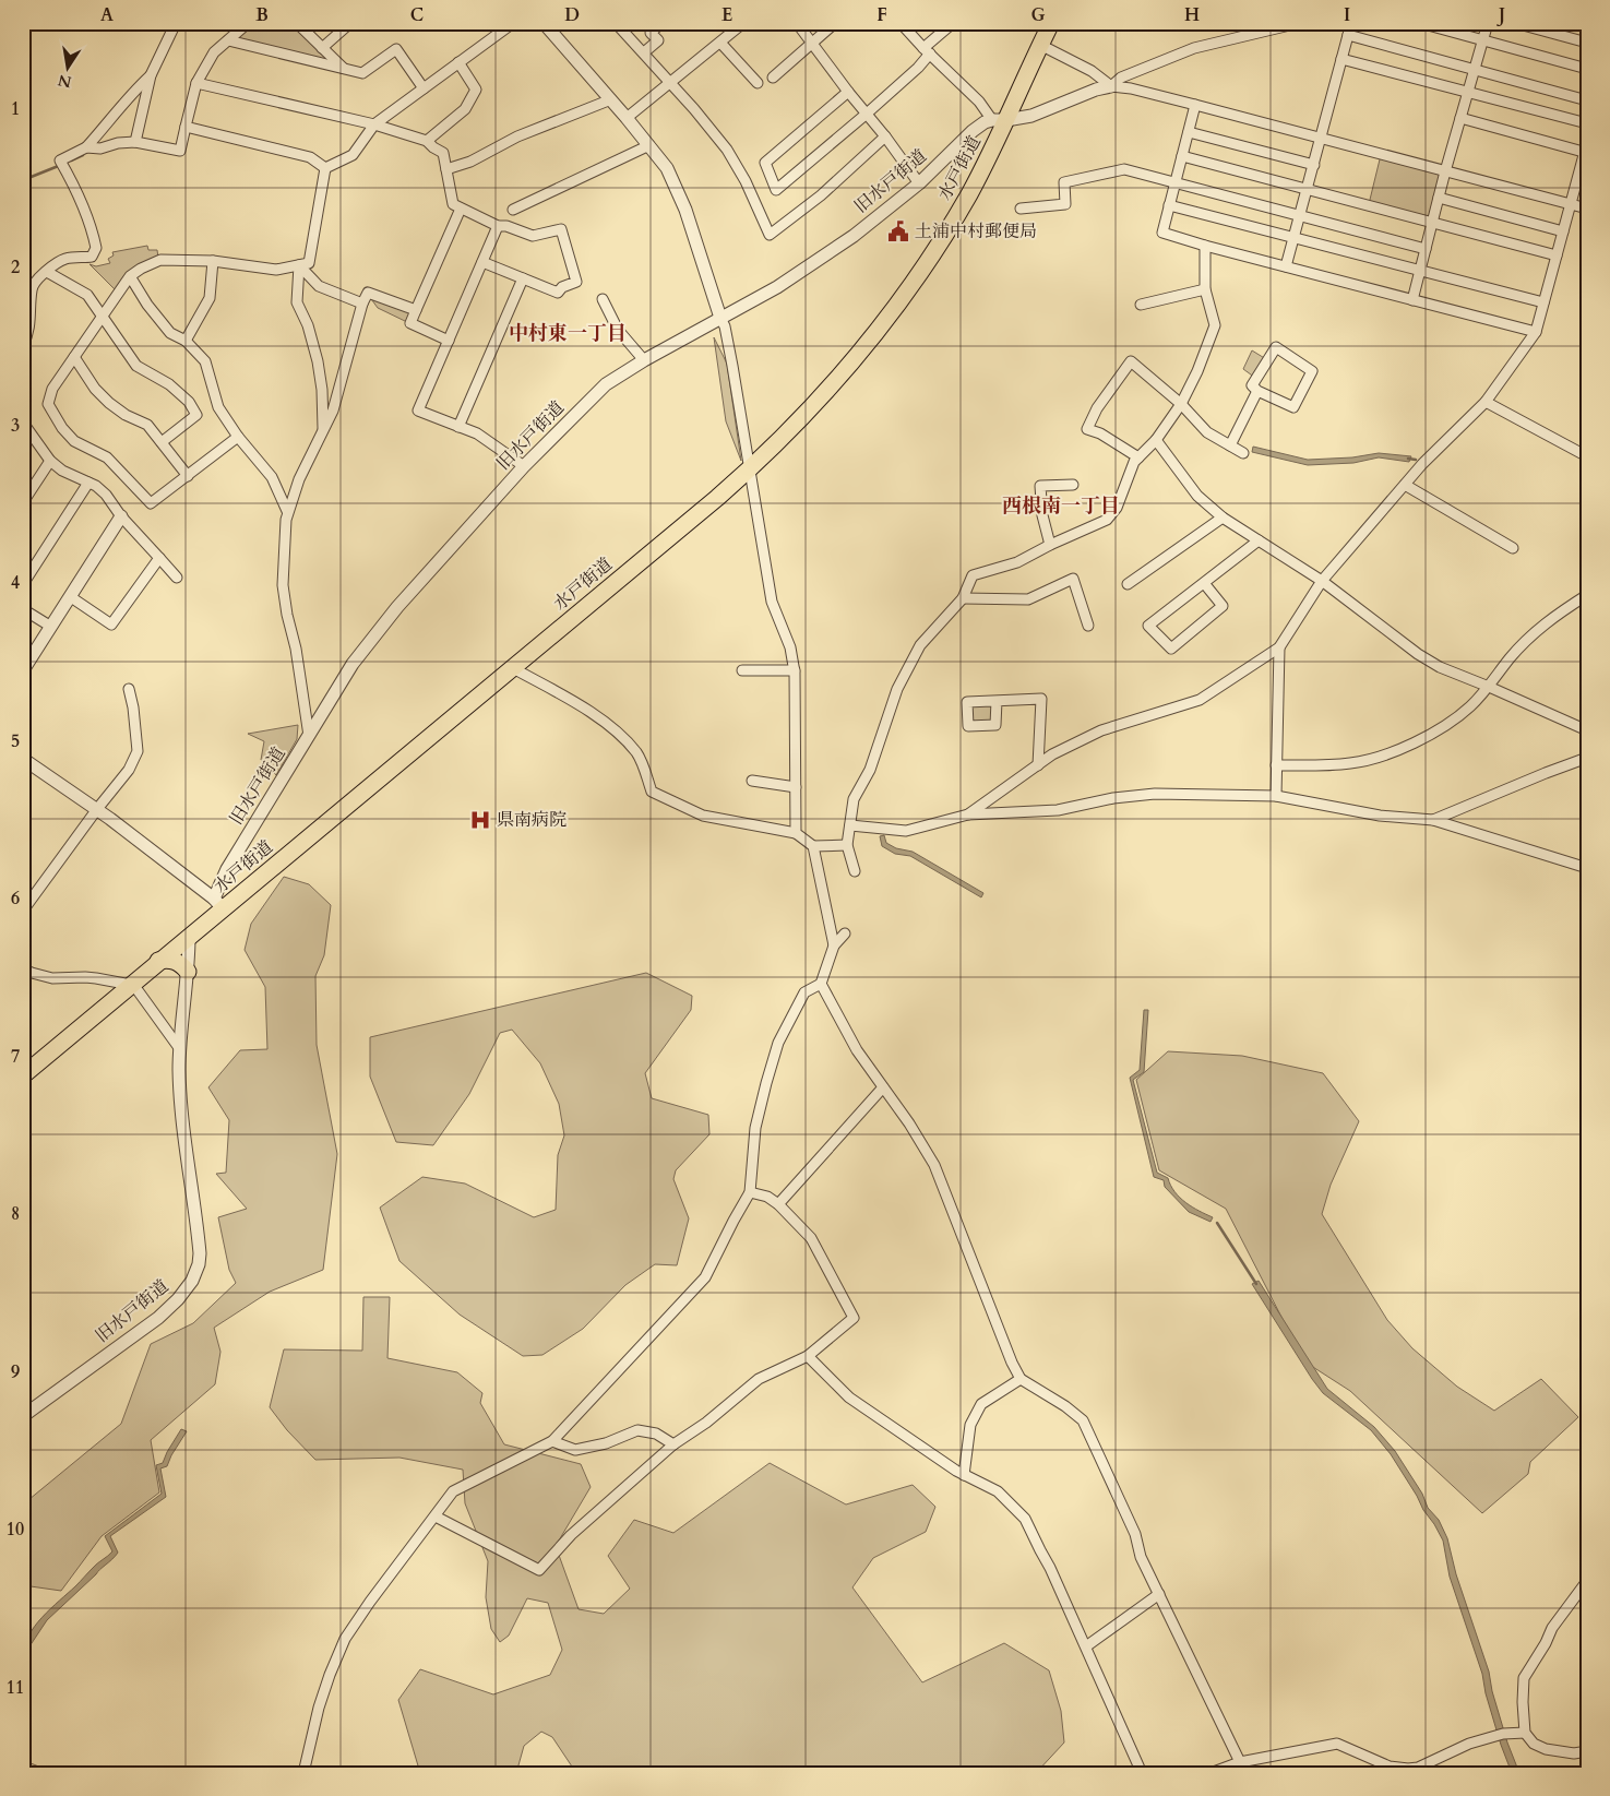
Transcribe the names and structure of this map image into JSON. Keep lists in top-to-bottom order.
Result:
{
  "streets": {
    "highway": ["水戸街道"],
    "street": ["旧水戸街道"]
  },
  "crossings": [
    ["水戸街道", "旧水戸街道"]
  ],
  "districts": ["中村東一丁目", "西根南一丁目"],
  "places": {
    "public building": ["土浦中村郵便局"],
    "hospital": ["県南病院"]
  },
  "north": "bottom",
  "grid": {
    "columns": [
      "A",
      "B",
      "C",
      "D",
      "E",
      "F",
      "G",
      "H",
      "I",
      "J"
    ],
    "rows": [
      "1",
      "2",
      "3",
      "4",
      "5",
      "6",
      "7",
      "8",
      "9",
      "10",
      "11"
    ]
  }
}
